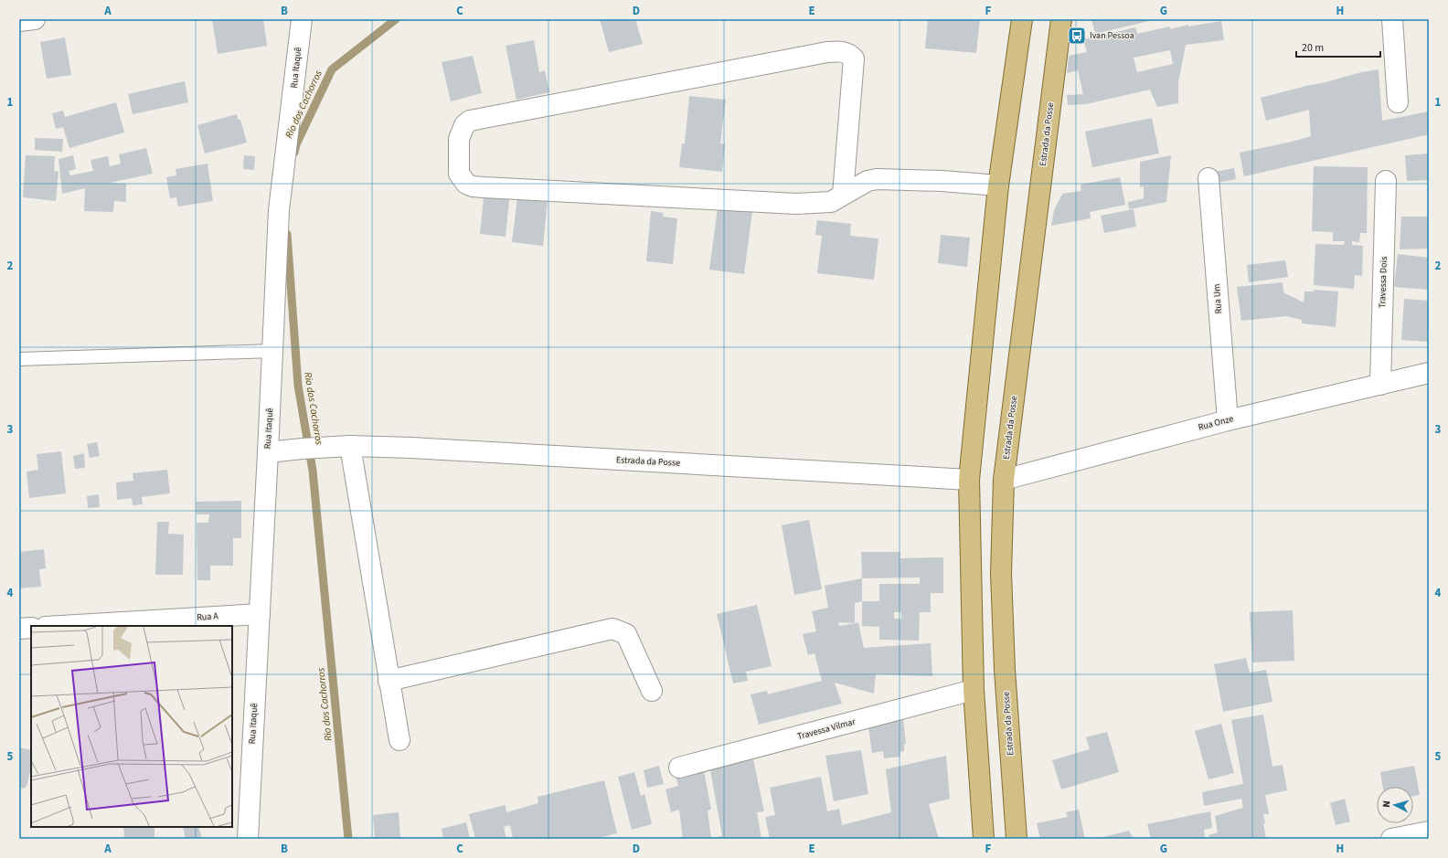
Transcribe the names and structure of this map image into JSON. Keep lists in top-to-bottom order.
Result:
{
  "streets": {
    "main road": ["Estrada da Posse"],
    "street": [
      "Rua Itaquê",
      "Travessa Dois",
      "Rua Um",
      "Rua Onze",
      "Rua A",
      "Travessa Vilmar"
    ]
  },
  "crossings": [
    ["Rua Itaquê", "Estrada da Posse"],
    ["Rua Itaquê", "Rua A"],
    ["Estrada da Posse", "Rua Onze"],
    ["Travessa Dois", "Rua Onze"],
    ["Rua Um", "Rua Onze"]
  ],
  "water": ["Rio dos Cachorros"],
  "places": {
    "bus stop": ["Ivan Pessoa"]
  },
  "scale_bar": "20 m",
  "north": "left",
  "grid": {
    "columns": [
      "A",
      "B",
      "C",
      "D",
      "E",
      "F",
      "G",
      "H"
    ],
    "rows": [
      "1",
      "2",
      "3",
      "4",
      "5"
    ]
  }
}
